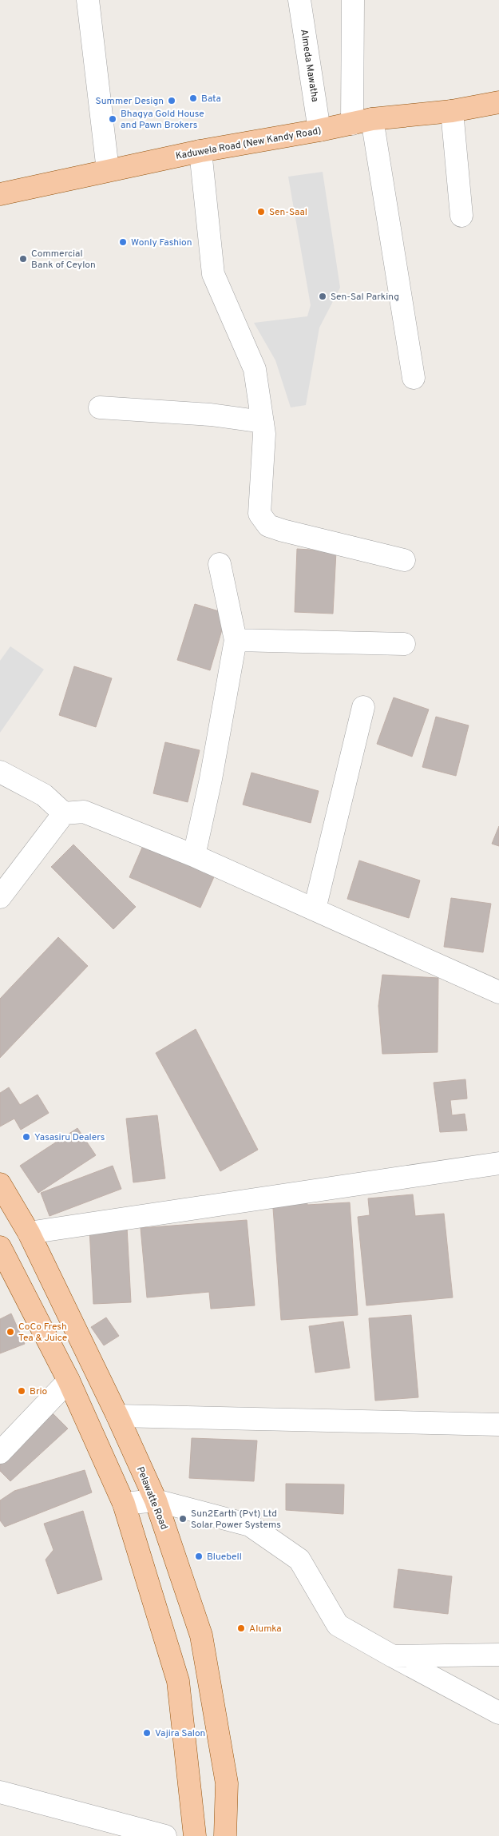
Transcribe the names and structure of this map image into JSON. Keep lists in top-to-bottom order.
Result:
{
  "streets": {
    "main road": ["Kaduwela Road (New Kandy Road)", "Pelawatte Road"],
    "street": ["Almeda Mawatha"]
  },
  "crossings": [
    ["Almeda Mawatha", "Kaduwela Road (New Kandy Road)"]
  ],
  "places": [
    "Bata",
    "Summer Design",
    "Bhagya Gold House and Pawn Brokers",
    "Sen-Saal",
    "Wonly Fashion",
    "Commercial Bank of Ceylon",
    "Sen-Sal Parking",
    "Yasasiru Dealers",
    "CoCo Fresh Tea & Juice",
    "Brio",
    "Sun2Earth (Pvt) Ltd Solar Power Systems",
    "Bluebell",
    "Alumka",
    "Vajira Salon"
  ]
}
